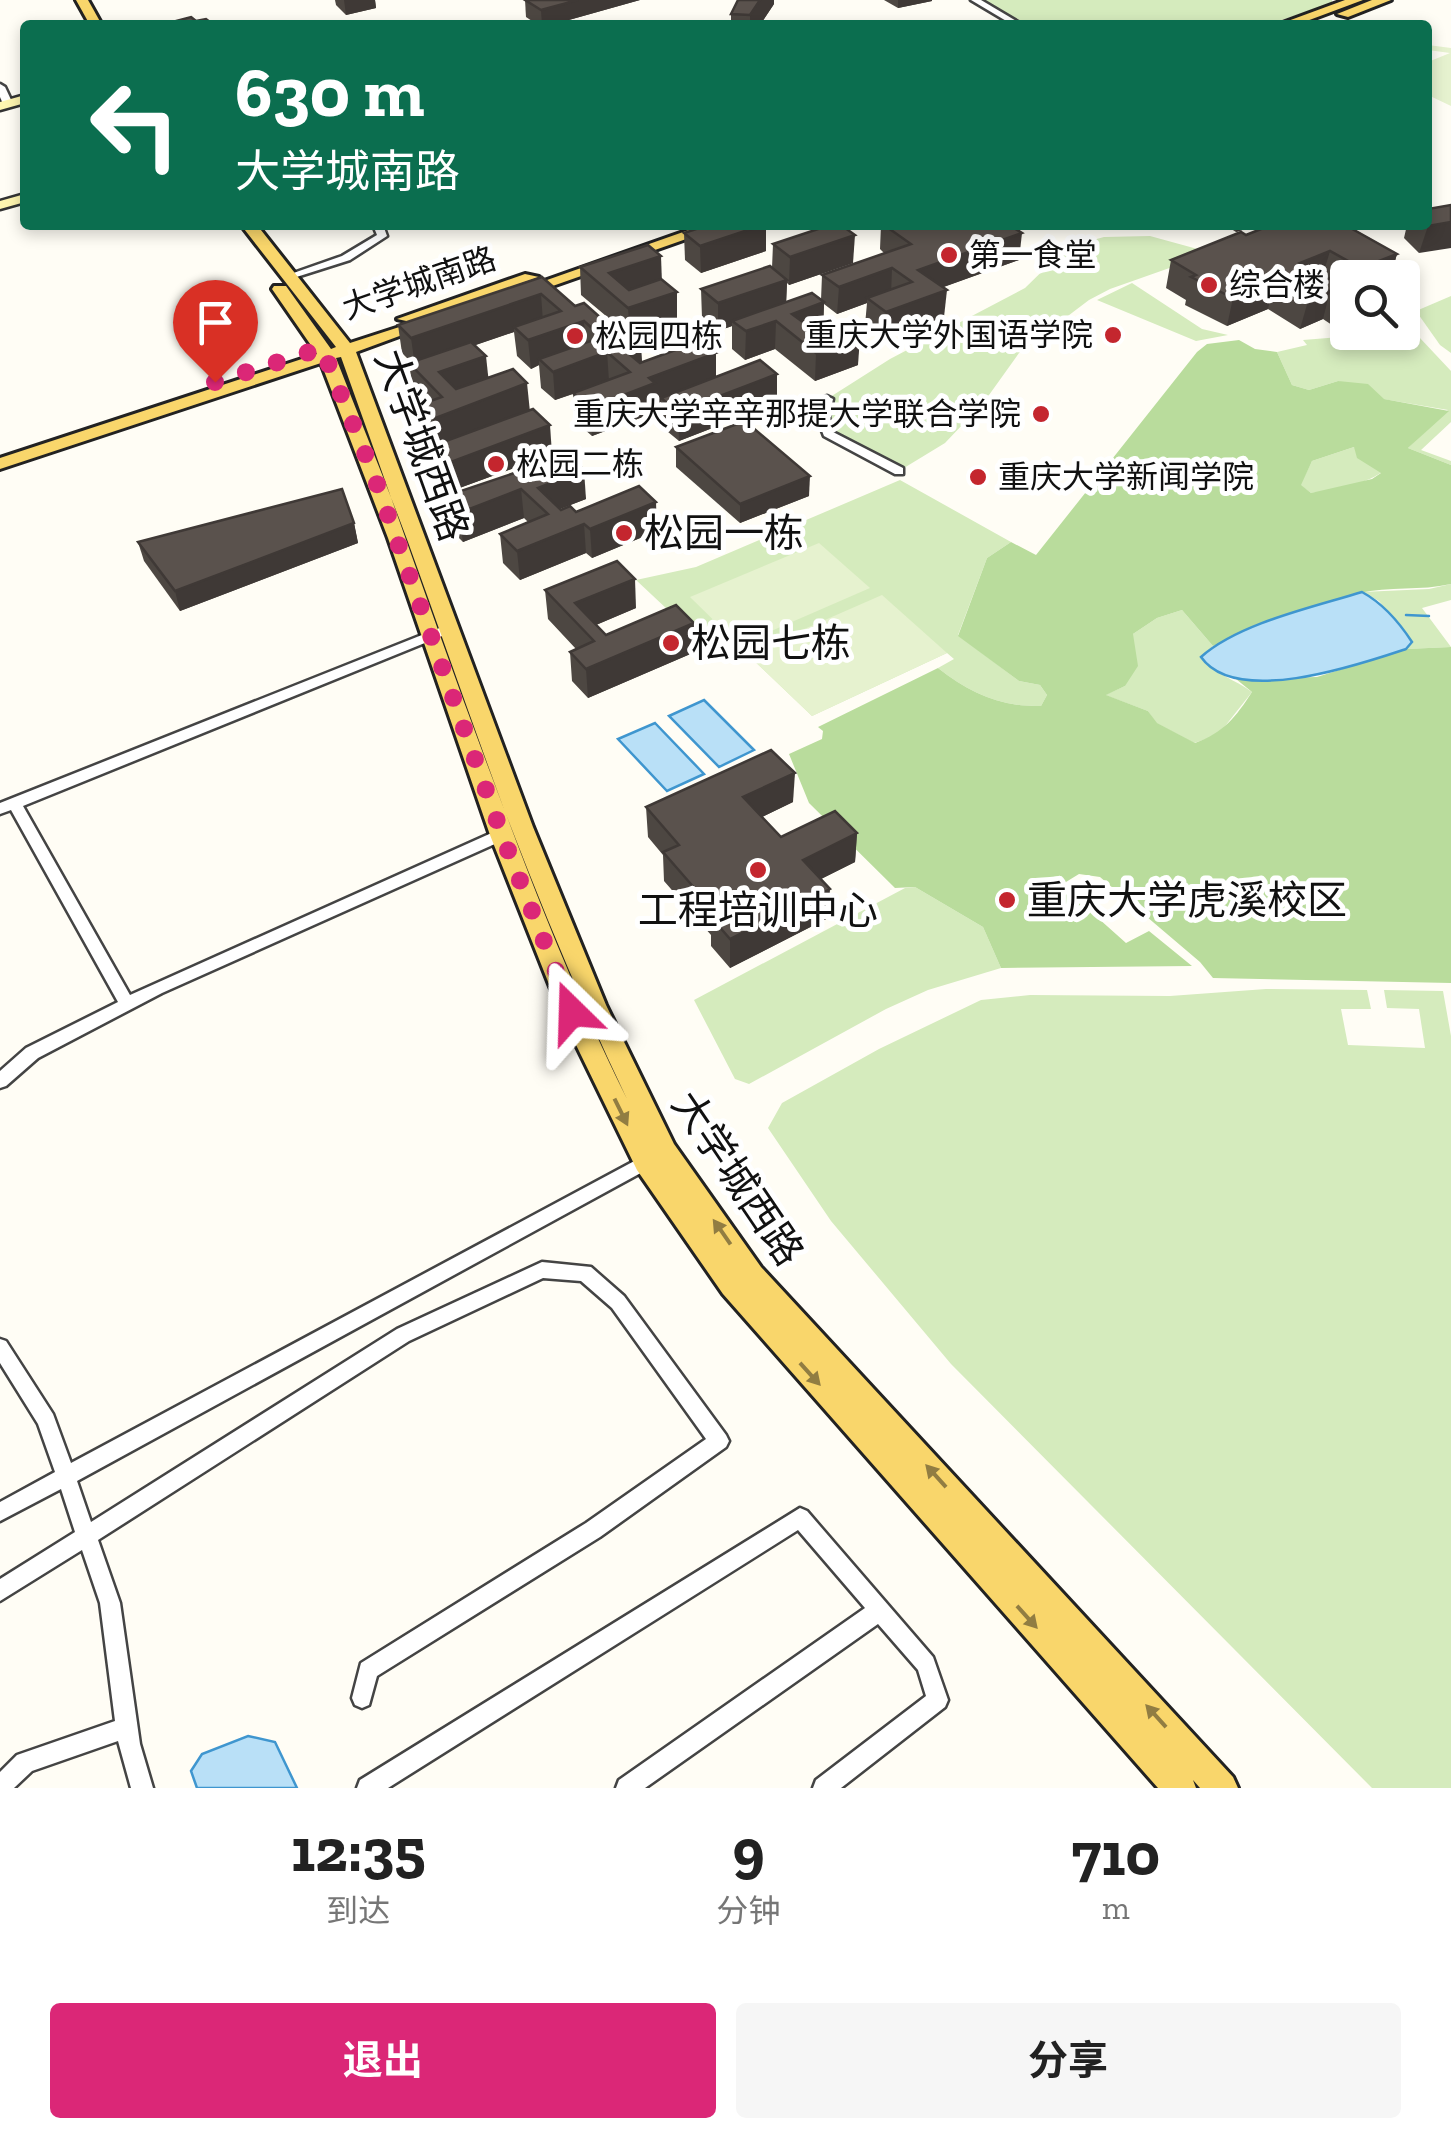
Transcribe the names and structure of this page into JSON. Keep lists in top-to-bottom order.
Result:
{
  "streets": {
    "main road": ["大学城南路", "大学城西路"]
  },
  "crossings": [
    ["大学城南路", "大学城西路"]
  ],
  "places": [
    "第一食堂",
    "综合楼",
    "重庆大学外国语学院",
    "松园四栋",
    "重庆大学辛辛那提大学联合学院",
    "松园二栋",
    "重庆大学新闻学院",
    "松园一栋",
    "松园七栋",
    "工程培训中心",
    "重庆大学虎溪校区"
  ],
  "page": {
    "turn": ["630 m", "大学城南路"],
    "eta": [
      "12:35",
      "到达",
      "9",
      "分钟",
      "710",
      "m"
    ],
    "buttons": ["退出", "分享"]
  }
}
